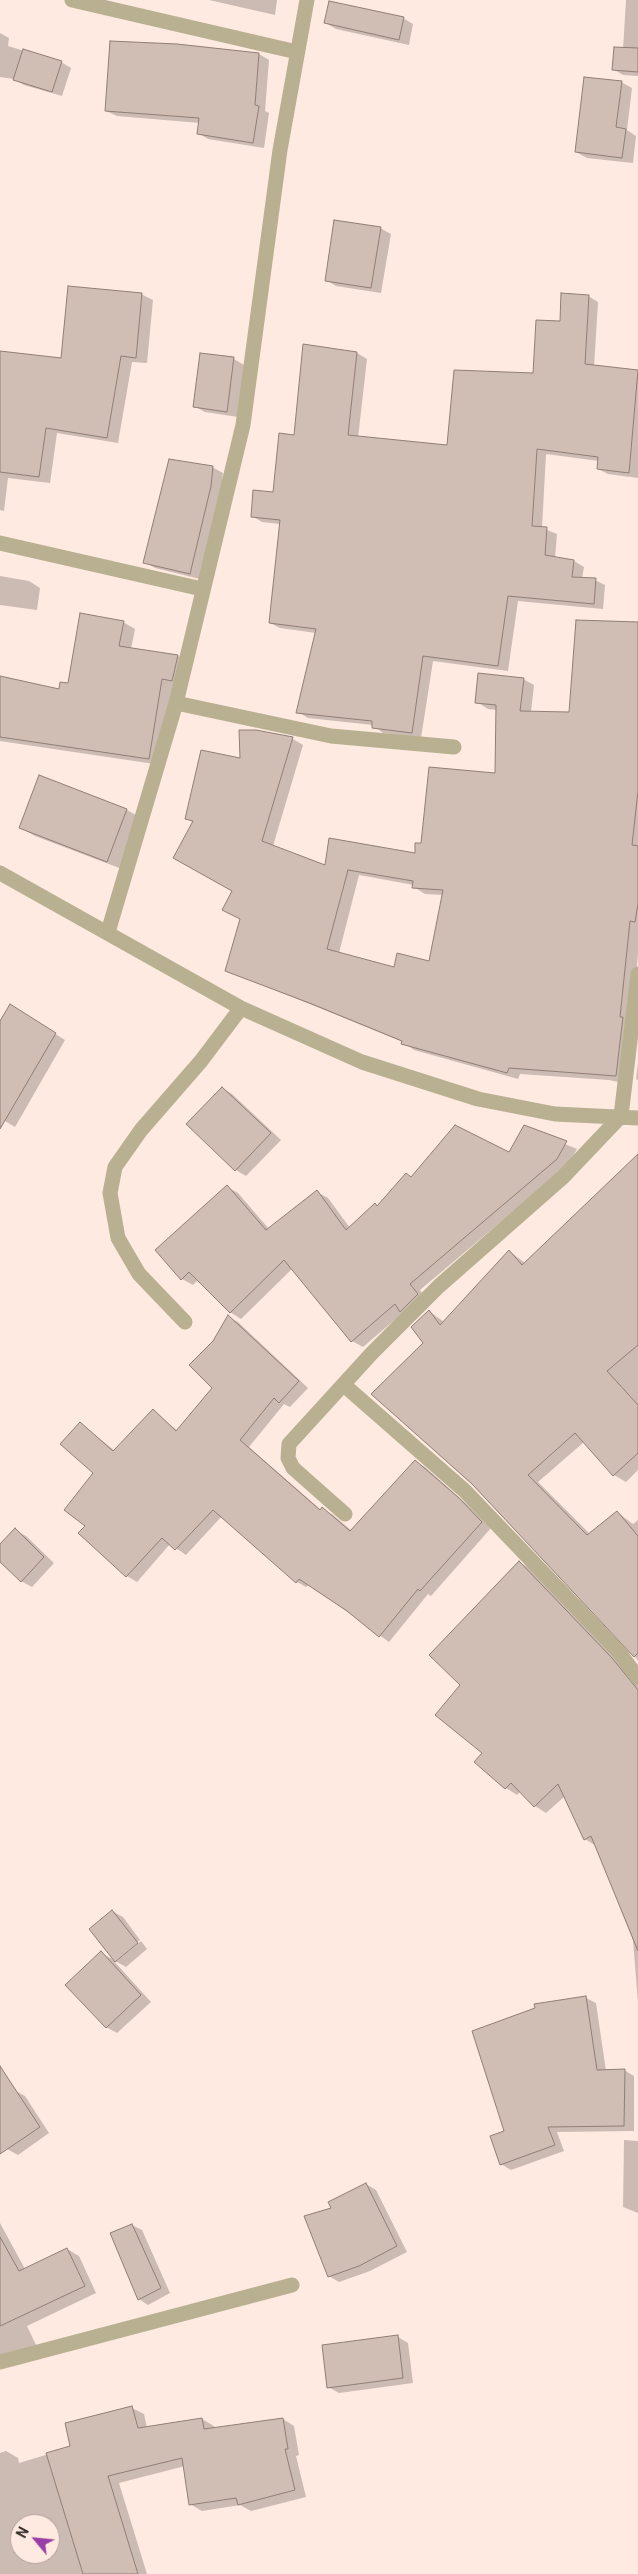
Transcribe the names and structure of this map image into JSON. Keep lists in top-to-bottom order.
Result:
{
  "north": "top left"
}
